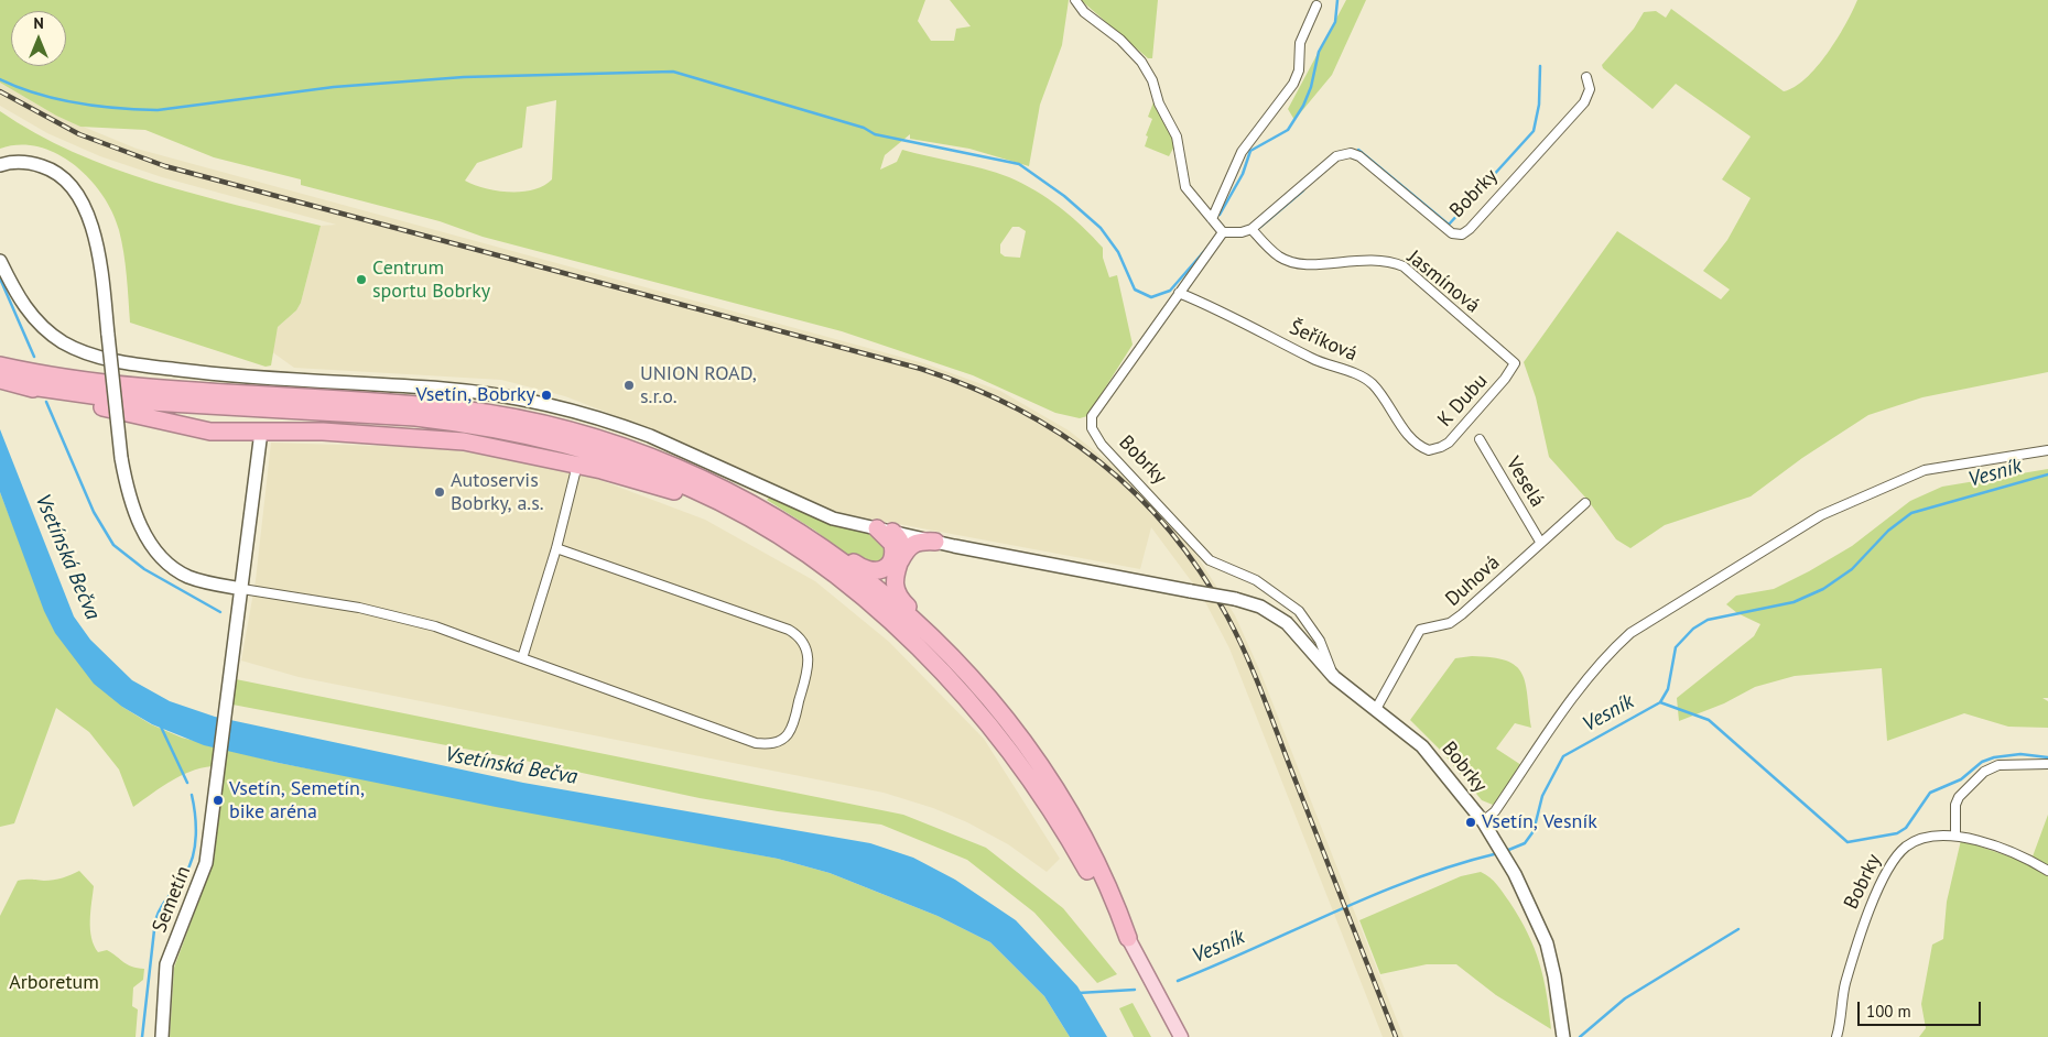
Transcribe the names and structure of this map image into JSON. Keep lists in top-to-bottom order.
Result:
{
  "streets": {
    "street": [
      "Bobrky",
      "Jasmínová",
      "Šeříková",
      "K Dubu",
      "Veselá",
      "Duhová",
      "Semetín"
    ]
  },
  "crossings": [
    ["Bobrky", "Jasmínová"],
    ["Bobrky", "Šeříková"],
    ["Bobrky", "Duhová"],
    ["Jasmínová", "K Dubu"],
    ["Šeříková", "K Dubu"],
    ["Veselá", "Duhová"]
  ],
  "water": ["Vesník", "Vsetínská Bečva"],
  "parks": ["Arboretum"],
  "places": [
    "Centrum sportu Bobrky",
    "UNION ROAD, s.r.o.",
    "Vsetín, Bobrky",
    "Autoservis Bobrky, a.s.",
    "Vsetín, Semetín, bike aréna",
    "Vsetín, Vesník"
  ],
  "scale_bar": "100 m",
  "north": "top"
}
